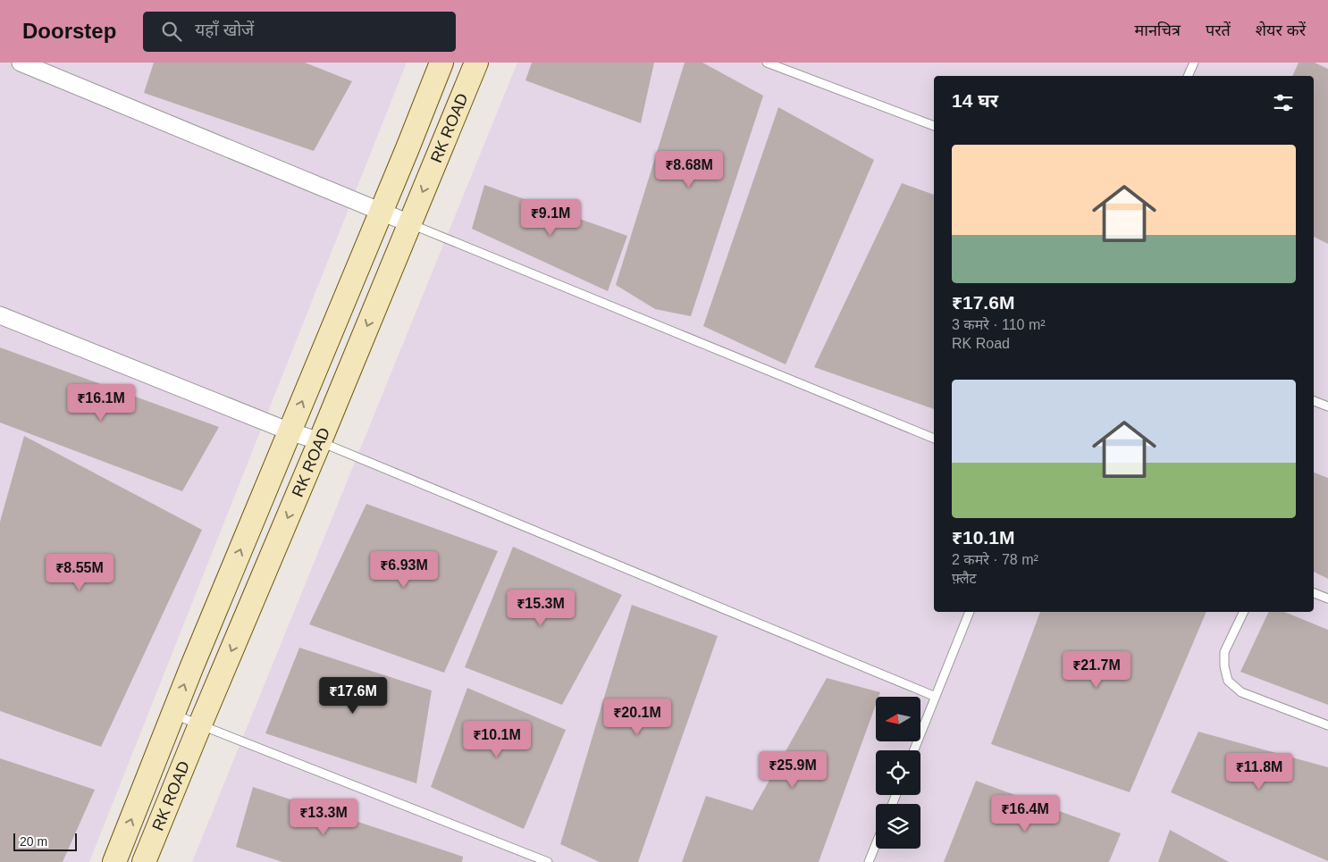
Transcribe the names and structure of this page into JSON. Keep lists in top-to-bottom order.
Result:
{
  "streets": {
    "street": ["RK ROAD"]
  },
  "scale_bar": "20 m",
  "north": "left",
  "page": {
    "header": "Doorstep",
    "search": "यहाँ खोजें",
    "nav": ["मानचित्र", "परतें", "शेयर करें"],
    "heading": "14 घर",
    "list": [
      {
        "name": "₹17.6M",
        "note": "3 कमरे · 110 m² · RK Road"
      },
      {
        "name": "₹10.1M",
        "note": "2 कमरे · 78 m² · फ़्लैट"
      }
    ],
    "price": [
      "₹8.68M",
      "₹9.1M",
      "₹16.1M",
      "₹6.93M",
      "₹8.55M",
      "₹15.3M",
      "₹21.7M",
      "₹17.6M",
      "₹20.1M",
      "₹10.1M",
      "₹25.9M",
      "₹11.8M",
      "₹16.4M",
      "₹13.3M"
    ],
    "scale": "20 m"
  }
}
